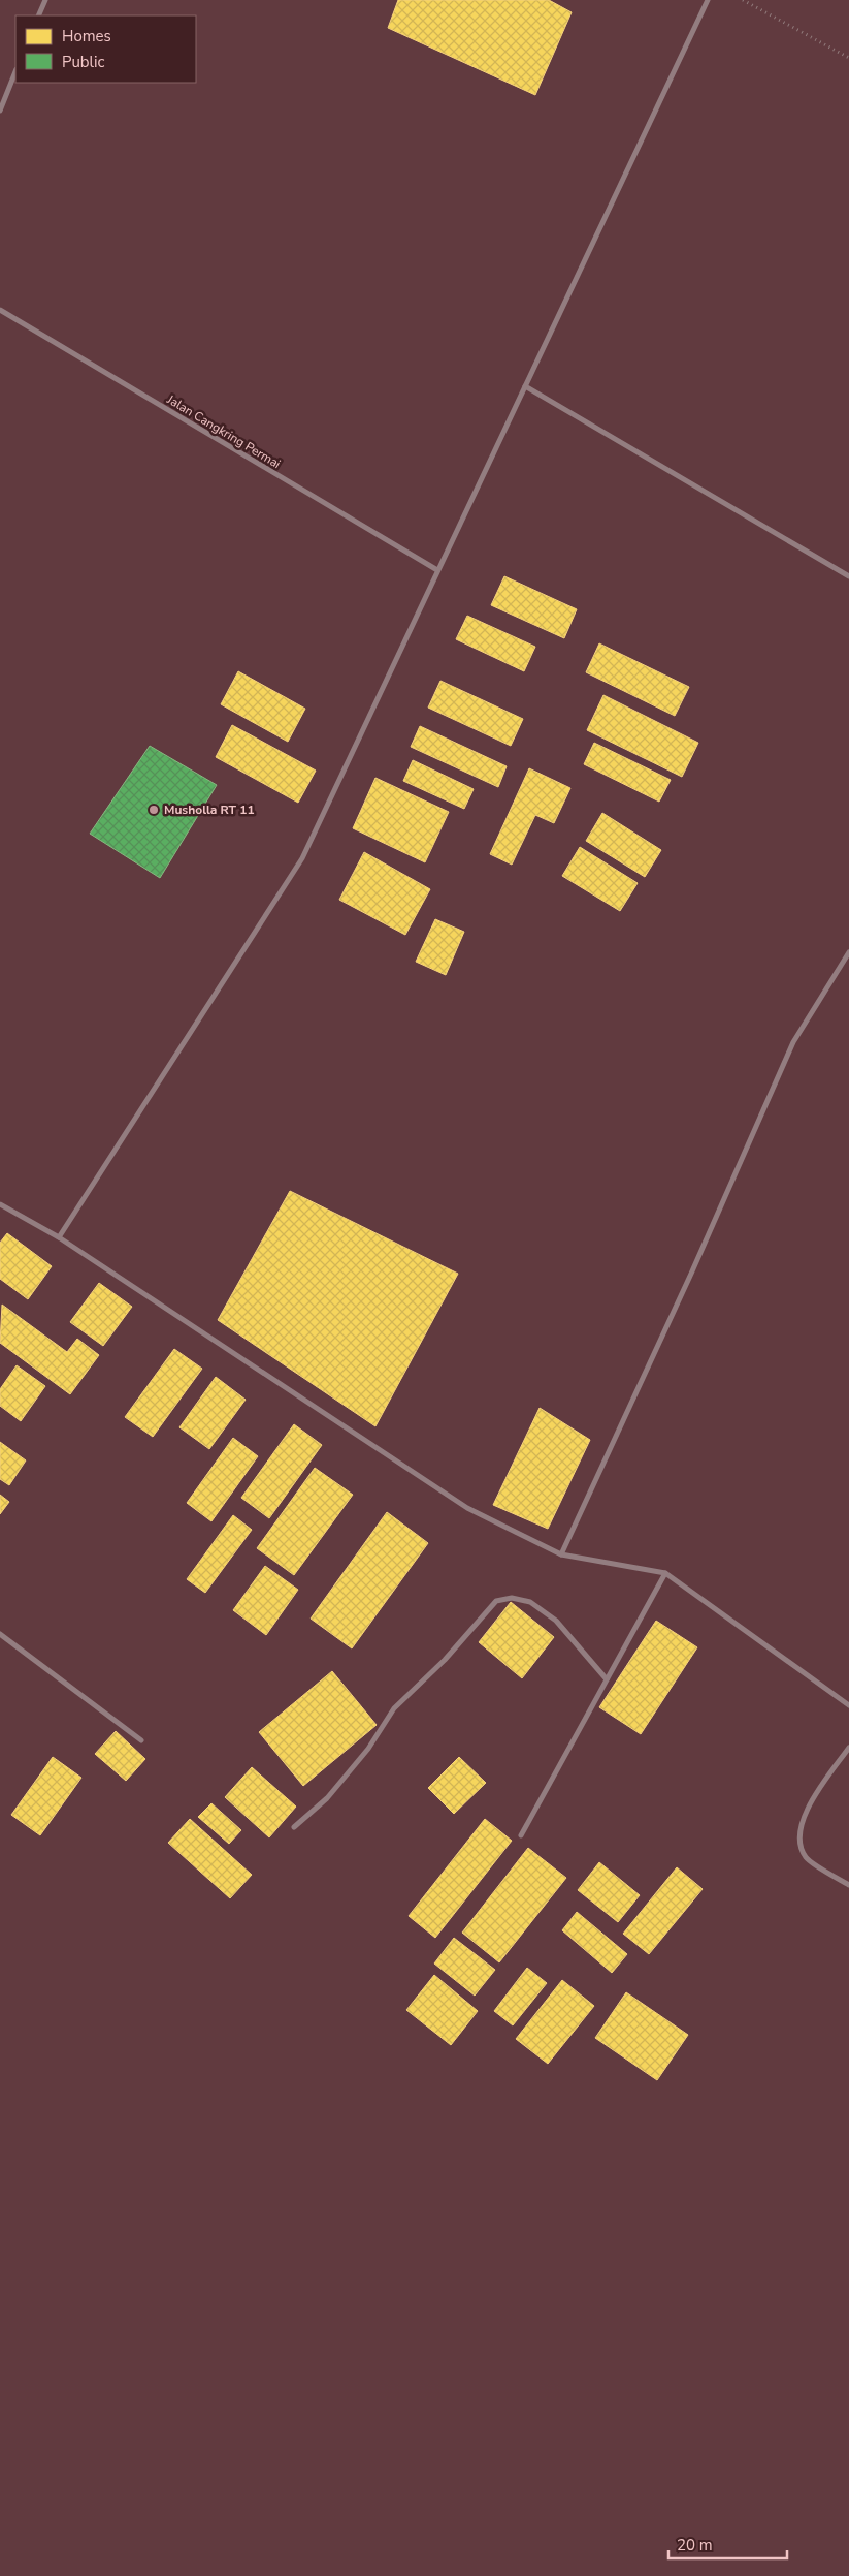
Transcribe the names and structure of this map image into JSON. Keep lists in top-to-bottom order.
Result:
{
  "streets": {
    "street": ["Jalan Cangkring Permai"]
  },
  "places": ["Musholla RT 11"],
  "legend": ["Homes", "Public"],
  "scale_bar": "20 m"
}
